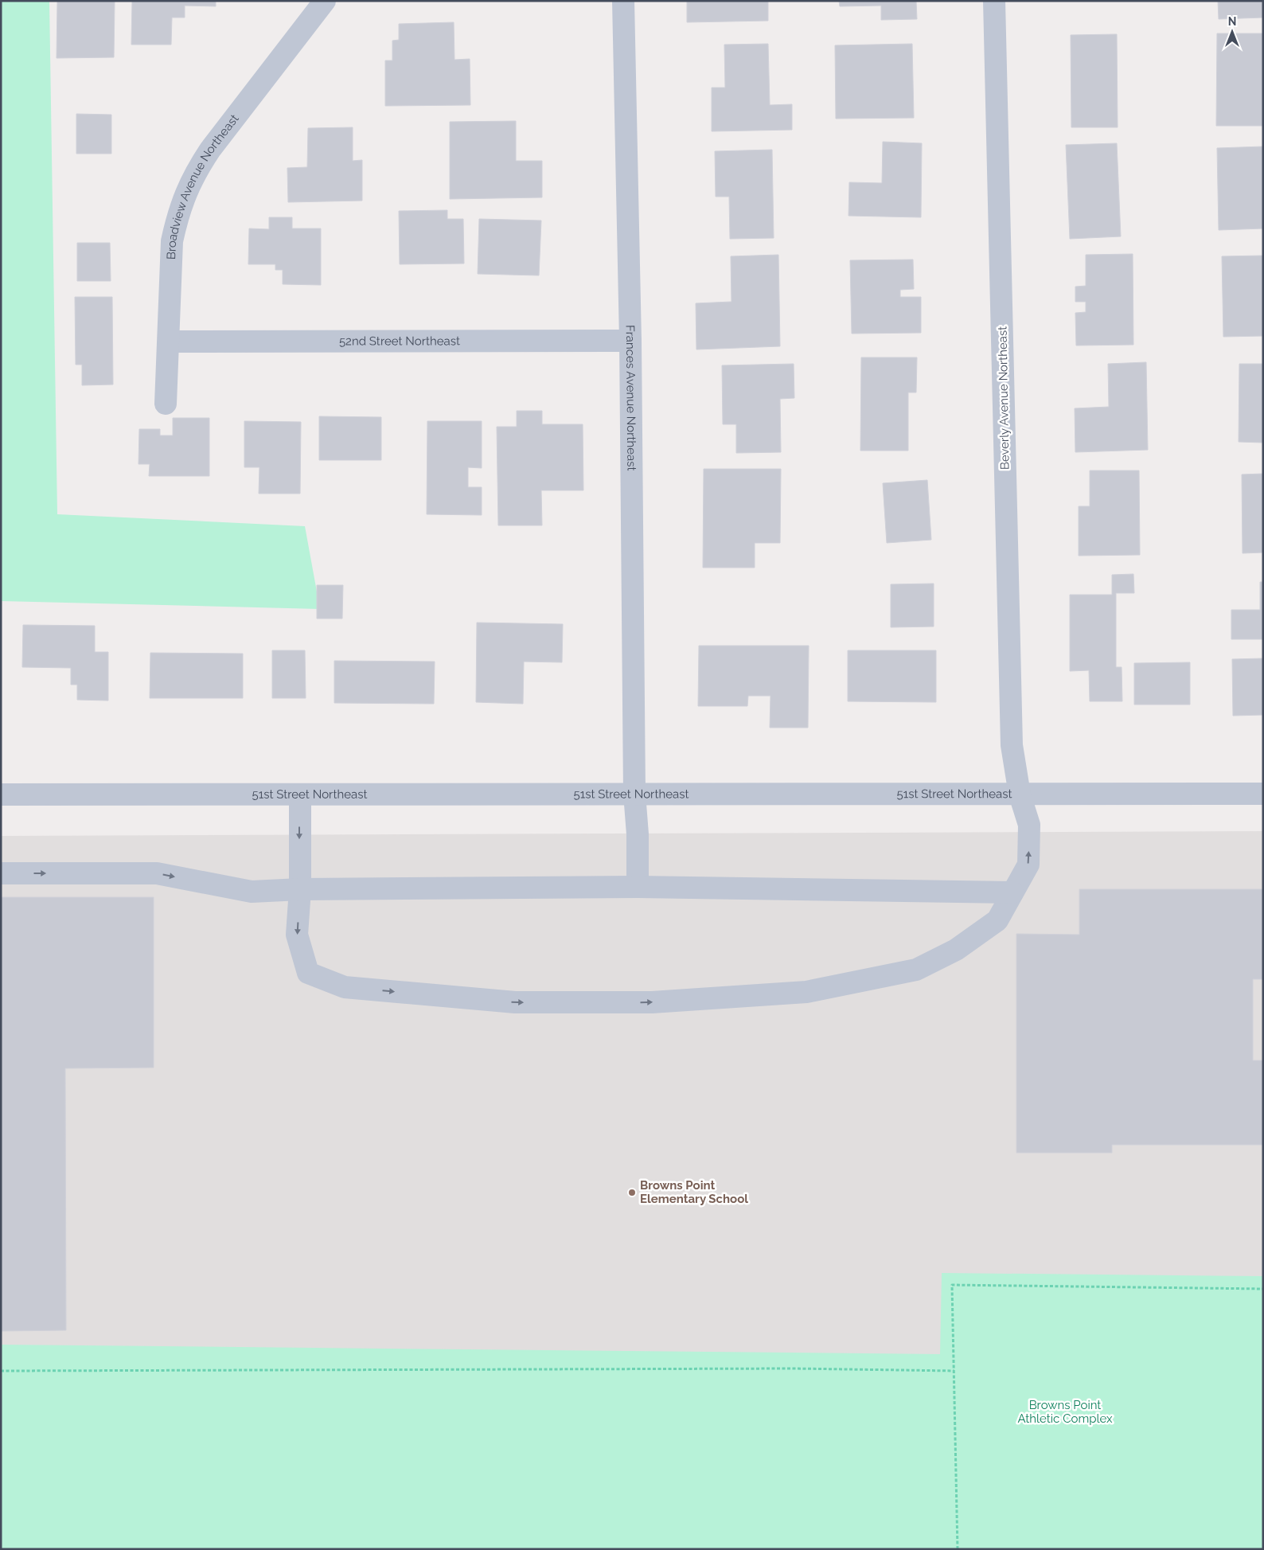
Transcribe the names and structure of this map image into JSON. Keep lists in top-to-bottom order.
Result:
{
  "streets": {
    "street": [
      "Broadview Avenue Northeast",
      "52nd Street Northeast",
      "Frances Avenue Northeast",
      "Beverly Avenue Northeast",
      "51st Street Northeast"
    ]
  },
  "crossings": [
    ["Broadview Avenue Northeast", "52nd Street Northeast"],
    ["52nd Street Northeast", "Frances Avenue Northeast"],
    ["Frances Avenue Northeast", "51st Street Northeast"],
    ["Beverly Avenue Northeast", "51st Street Northeast"]
  ],
  "parks": ["Browns Point Athletic Complex"],
  "places": ["Browns Point Elementary School"],
  "north": "top"
}
